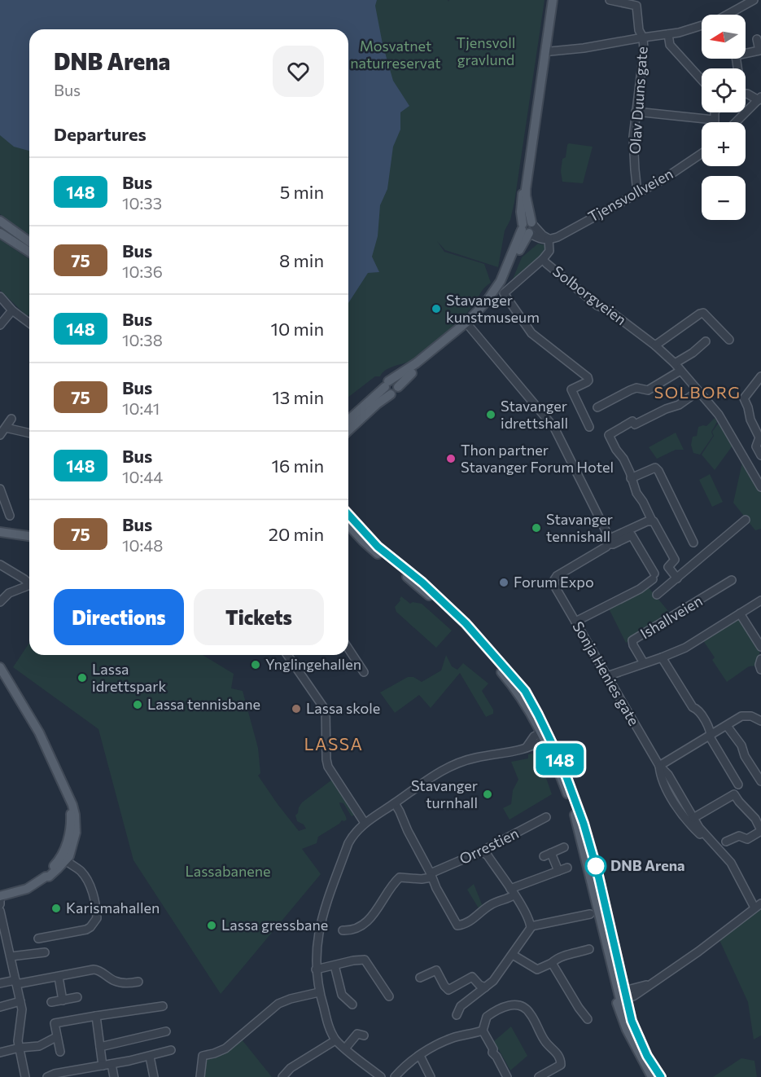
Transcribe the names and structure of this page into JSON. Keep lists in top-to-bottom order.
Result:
{
  "streets": {
    "street": [
      "Olav Duuns gate",
      "Tjensvollveien",
      "Solborgveien",
      "Ishallveien",
      "Sonja Henies gate",
      "Orrestien"
    ]
  },
  "crossings": [
    ["Olav Duuns gate", "Tjensvollveien"],
    ["Tjensvollveien", "Solborgveien"],
    ["Ishallveien", "Sonja Henies gate"]
  ],
  "districts": ["SOLBORG", "LASSA"],
  "parks": ["Tjensvoll gravlund", "Mosvatnet naturreservat", "Lassabanene"],
  "places": [
    "Stavanger kunstmuseum",
    "Stavanger idrettshall",
    "Thon partner Stavanger Forum Hotel",
    "Stavanger tennishall",
    "Forum Expo",
    "Ynglingehallen",
    "Lassa idrettspark",
    "Lassa tennisbane",
    "Lassa skole",
    "Stavanger turnhall",
    "DNB Arena",
    "Karismahallen",
    "Lassa gressbane"
  ],
  "lines": ["bus line 148"],
  "north": "left",
  "page": {
    "on_map": "148",
    "map_buttons": ["+", "−"],
    "heading": [
      ["DNB Arena", "Bus"],
      "Departures"
    ],
    "list": [
      {
        "mark": "148",
        "name": "Bus",
        "note": "10:33",
        "value": "5 min"
      },
      {
        "mark": "75",
        "name": "Bus",
        "note": "10:36",
        "value": "8 min"
      },
      {
        "mark": "148",
        "name": "Bus",
        "note": "10:38",
        "value": "10 min"
      },
      {
        "mark": "75",
        "name": "Bus",
        "note": "10:41",
        "value": "13 min"
      },
      {
        "mark": "148",
        "name": "Bus",
        "note": "10:44",
        "value": "16 min"
      },
      {
        "mark": "75",
        "name": "Bus",
        "note": "10:48",
        "value": "20 min"
      }
    ],
    "buttons": ["Directions", "Tickets"]
  }
}
